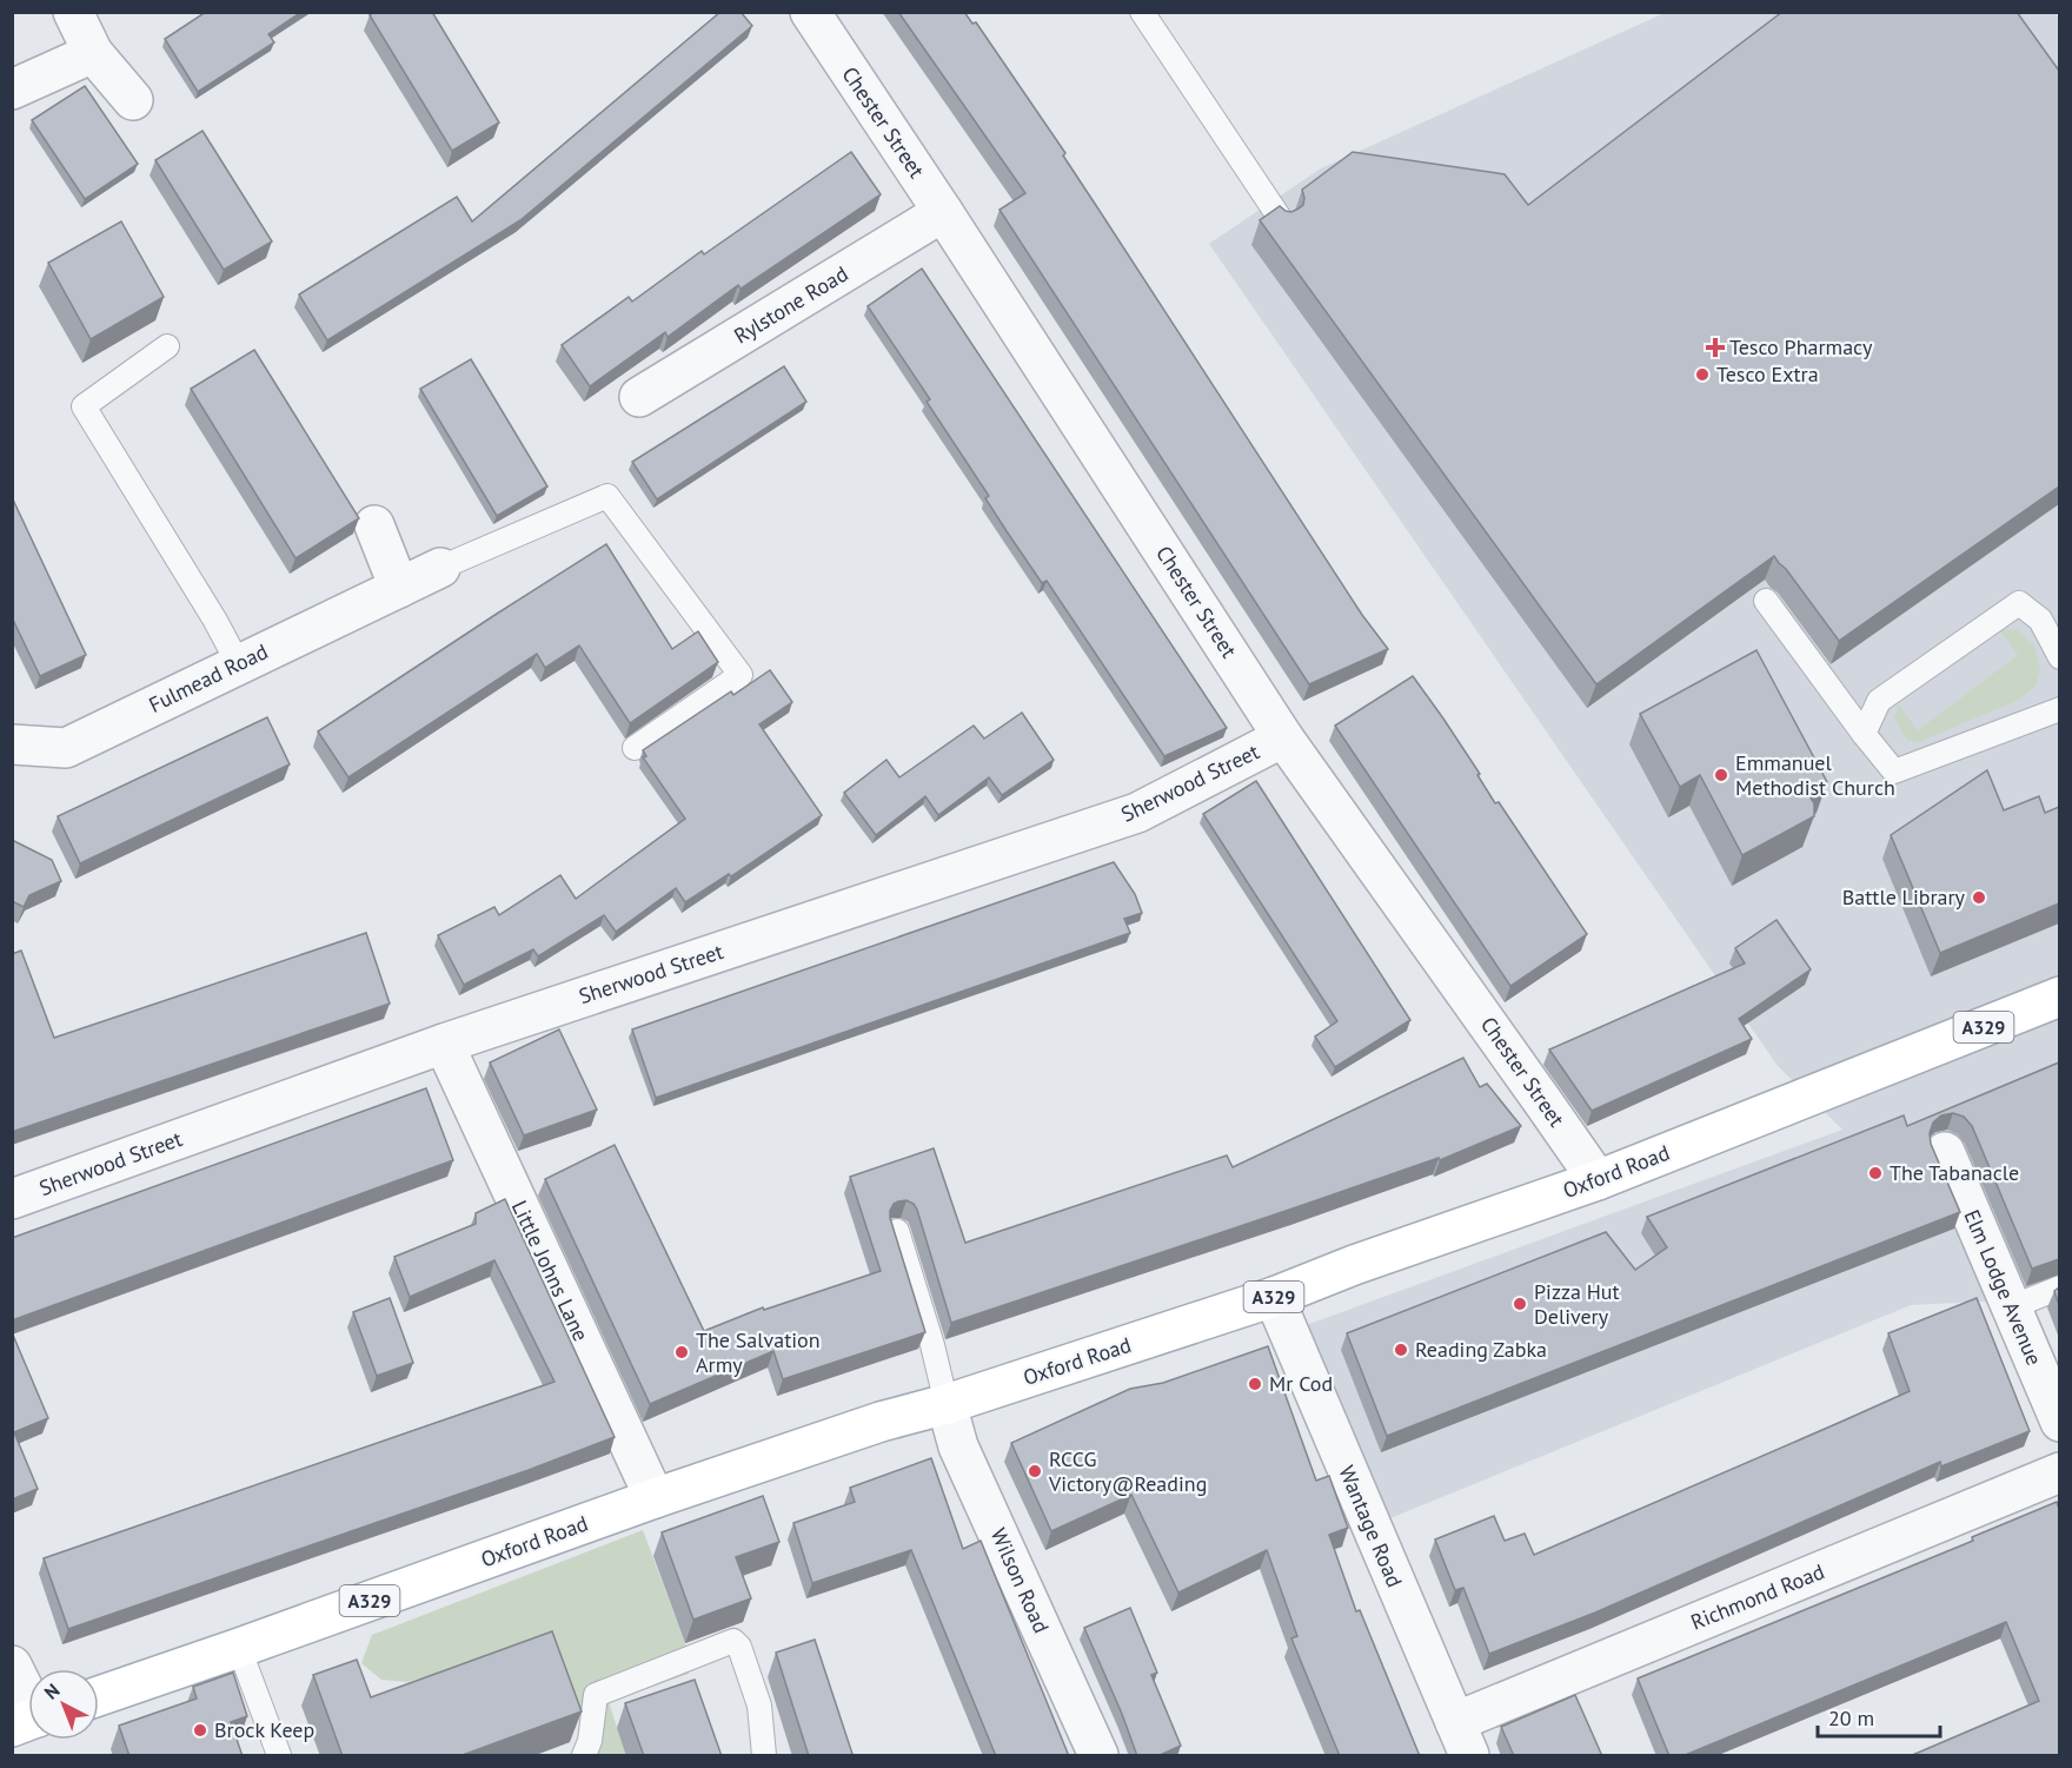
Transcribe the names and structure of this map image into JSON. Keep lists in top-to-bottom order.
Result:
{
  "streets": {
    "main road": ["A329", "Oxford Road"],
    "street": [
      "Chester Street",
      "Rylstone Road",
      "Fulmead Road",
      "Sherwood Street",
      "Little Johns Lane",
      "Elm Lodge Avenue",
      "Wantage Road",
      "Wilson Road",
      "Richmond Road"
    ]
  },
  "crossings": [
    ["Chester Street", "Rylstone Road"],
    ["Chester Street", "Sherwood Street"],
    ["Chester Street", "Oxford Road"],
    ["Sherwood Street", "Little Johns Lane"],
    ["Oxford Road", "Little Johns Lane"],
    ["Oxford Road", "Wantage Road"],
    ["Oxford Road", "Wilson Road"],
    ["Wantage Road", "Richmond Road"]
  ],
  "places": {
    "health": ["Tesco Pharmacy"],
    "other": [
      "Tesco Extra",
      "Emmanuel Methodist Church",
      "Battle Library",
      "The Tabanacle",
      "Pizza Hut Delivery",
      "Reading Zabka",
      "The Salvation Army",
      "Mr Cod",
      "RCCG Victory@Reading",
      "Brock Keep"
    ]
  },
  "scale_bar": "20 m",
  "north": "top left"
}
